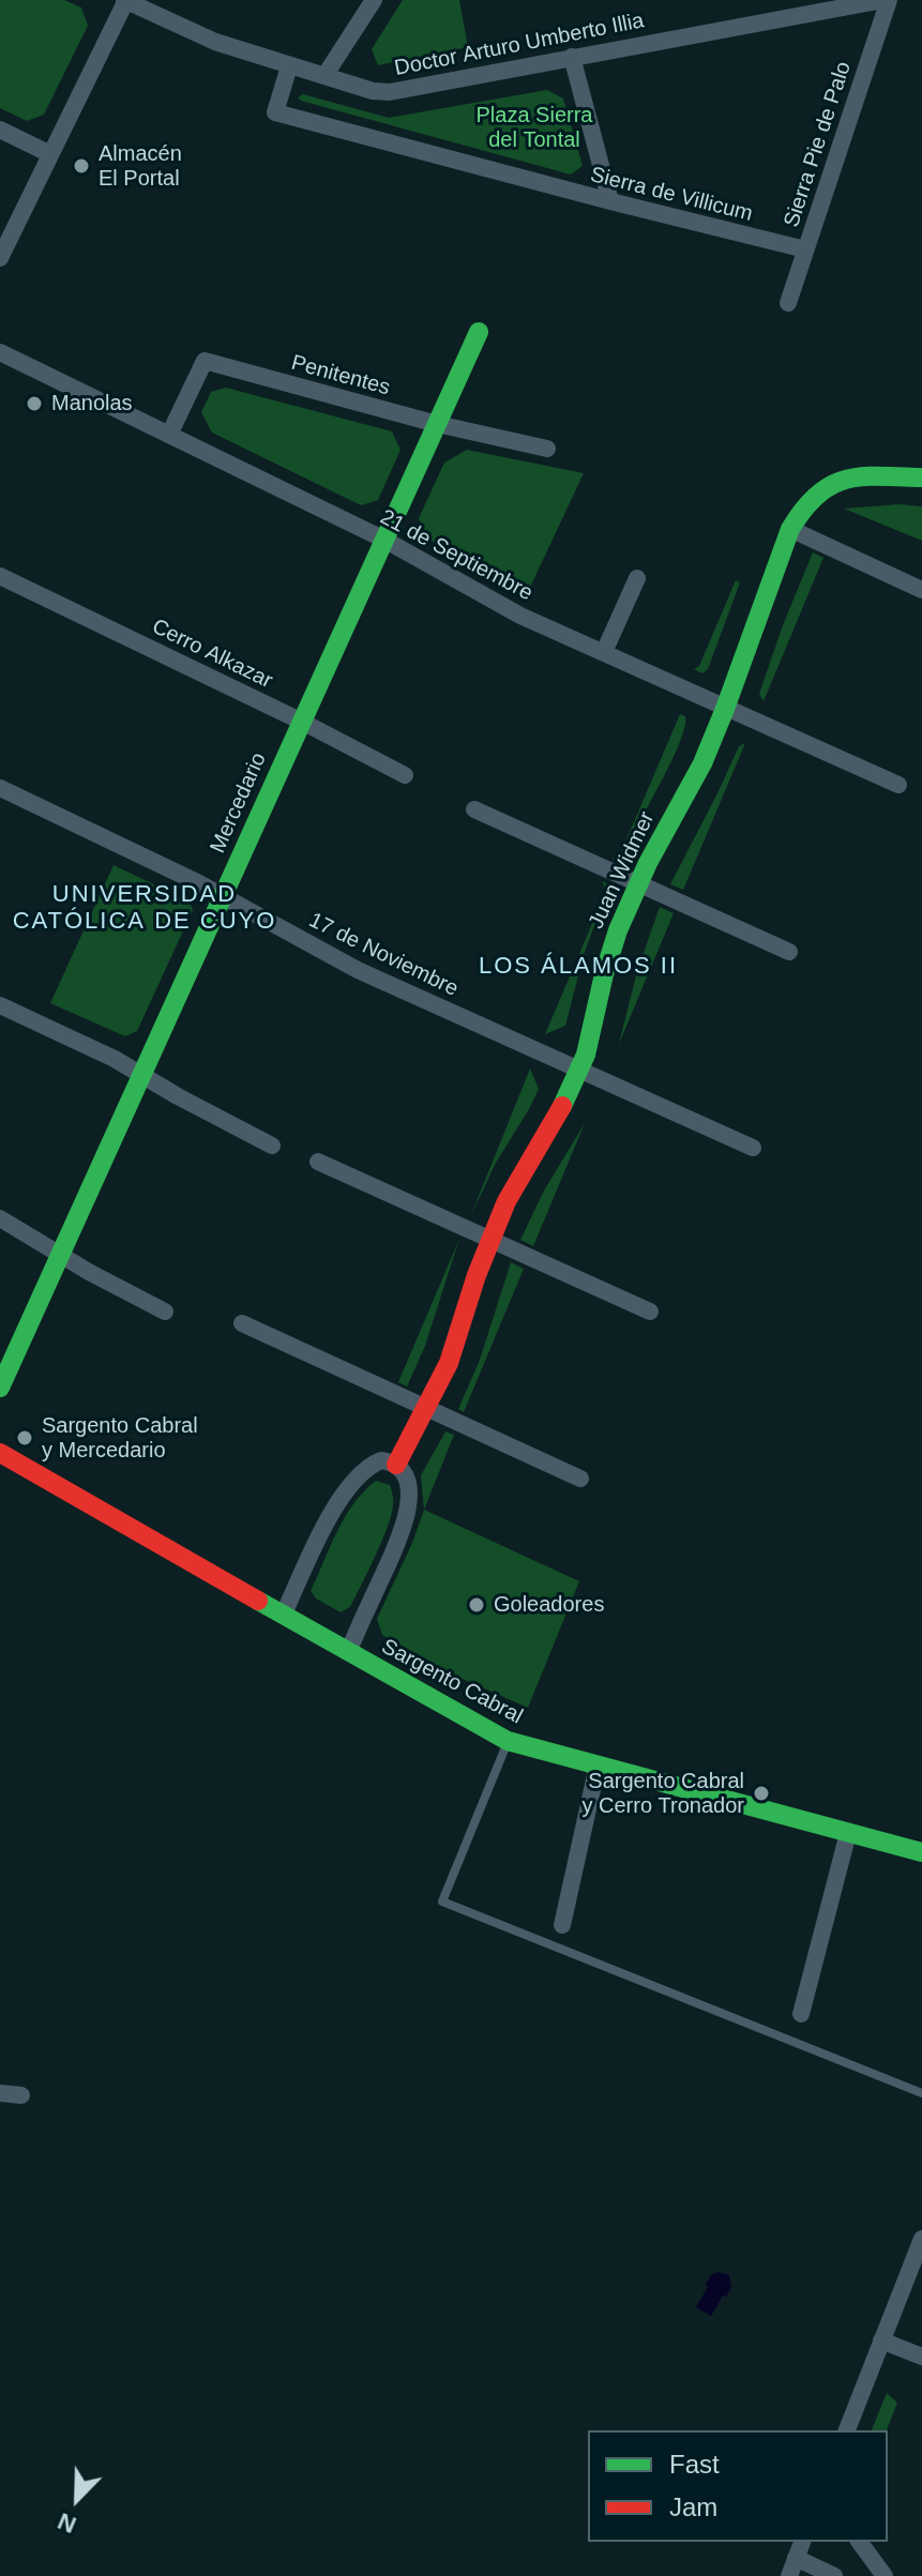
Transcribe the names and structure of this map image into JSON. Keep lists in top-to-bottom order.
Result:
{
  "streets": {
    "street": [
      "Doctor Arturo Umberto Illia",
      "Sierra Pie de Palo",
      "Sierra de Villicum",
      "Penitentes",
      "21 de Septiembre",
      "Cerro Alkazar",
      "Mercedario",
      "Juan Widmer",
      "17 de Noviembre",
      "Sargento Cabral"
    ]
  },
  "crossings": [
    ["Doctor Arturo Umberto Illia", "Sierra Pie de Palo"],
    ["Doctor Arturo Umberto Illia", "Sierra de Villicum"],
    ["Sierra Pie de Palo", "Sierra de Villicum"],
    ["Penitentes", "21 de Septiembre"],
    ["Penitentes", "Mercedario"],
    ["21 de Septiembre", "Mercedario"],
    ["21 de Septiembre", "Juan Widmer"],
    ["Cerro Alkazar", "Mercedario"],
    ["Mercedario", "17 de Noviembre"],
    ["Juan Widmer", "17 de Noviembre"],
    ["Juan Widmer", "Sargento Cabral"]
  ],
  "districts": ["UNIVERSIDAD CATÓLICA DE CUYO", "LOS ÁLAMOS II"],
  "parks": ["Plaza Sierra del Tontal"],
  "places": [
    "Almacén El Portal",
    "Manolas",
    "Sargento Cabral y Mercedario",
    "Goleadores",
    "Sargento Cabral y Cerro Tronador"
  ],
  "legend": ["Fast", "Jam"],
  "north": "bottom left"
}
